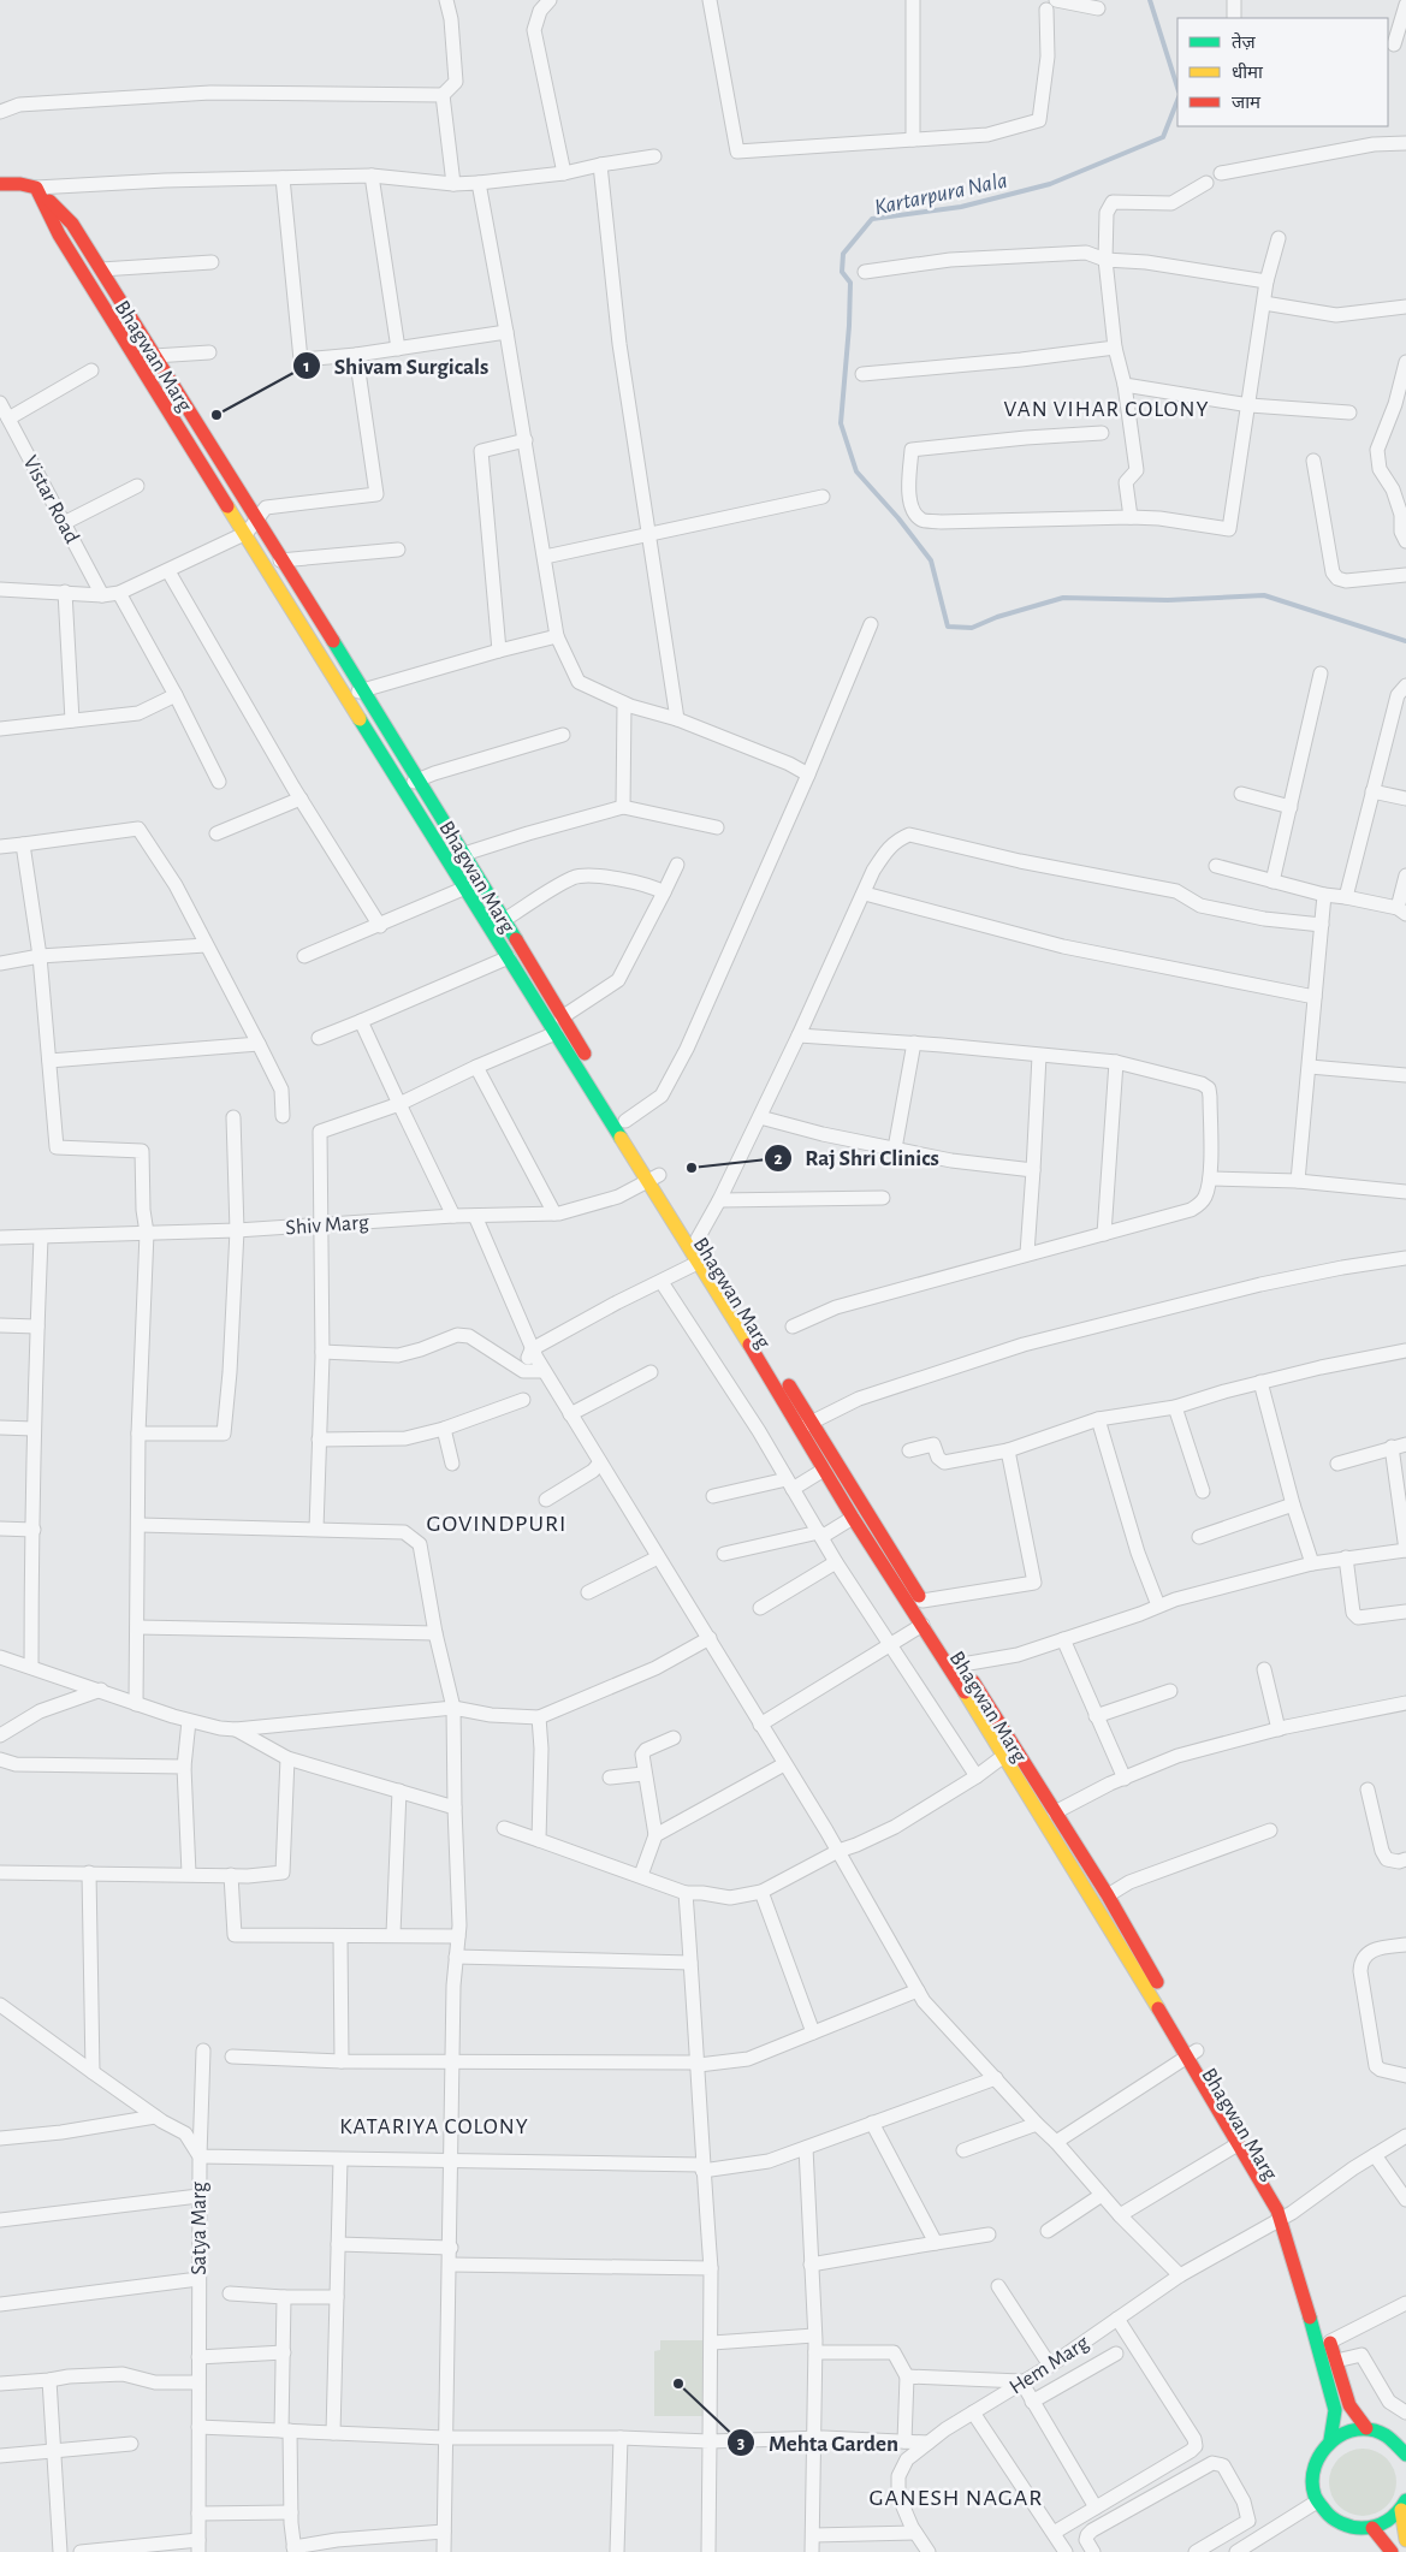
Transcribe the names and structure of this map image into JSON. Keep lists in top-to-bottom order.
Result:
{
  "streets": {
    "street": [
      "Bhagwan Marg",
      "Vistar Road",
      "Shiv Marg",
      "Satya Marg",
      "Hem Marg"
    ]
  },
  "crossings": [
    ["Bhagwan Marg", "Shiv Marg"],
    ["Bhagwan Marg", "Hem Marg"]
  ],
  "districts": [
    "VAN VIHAR COLONY",
    "GOVINDPURI",
    "KATARIYA COLONY",
    "GANESH NAGAR"
  ],
  "water": ["Kartarpura Nala"],
  "places": ["Shivam Surgicals", "Raj Shri Clinics", "Mehta Garden"],
  "legend": ["तेज़", "धीमा", "जाम"]
}
